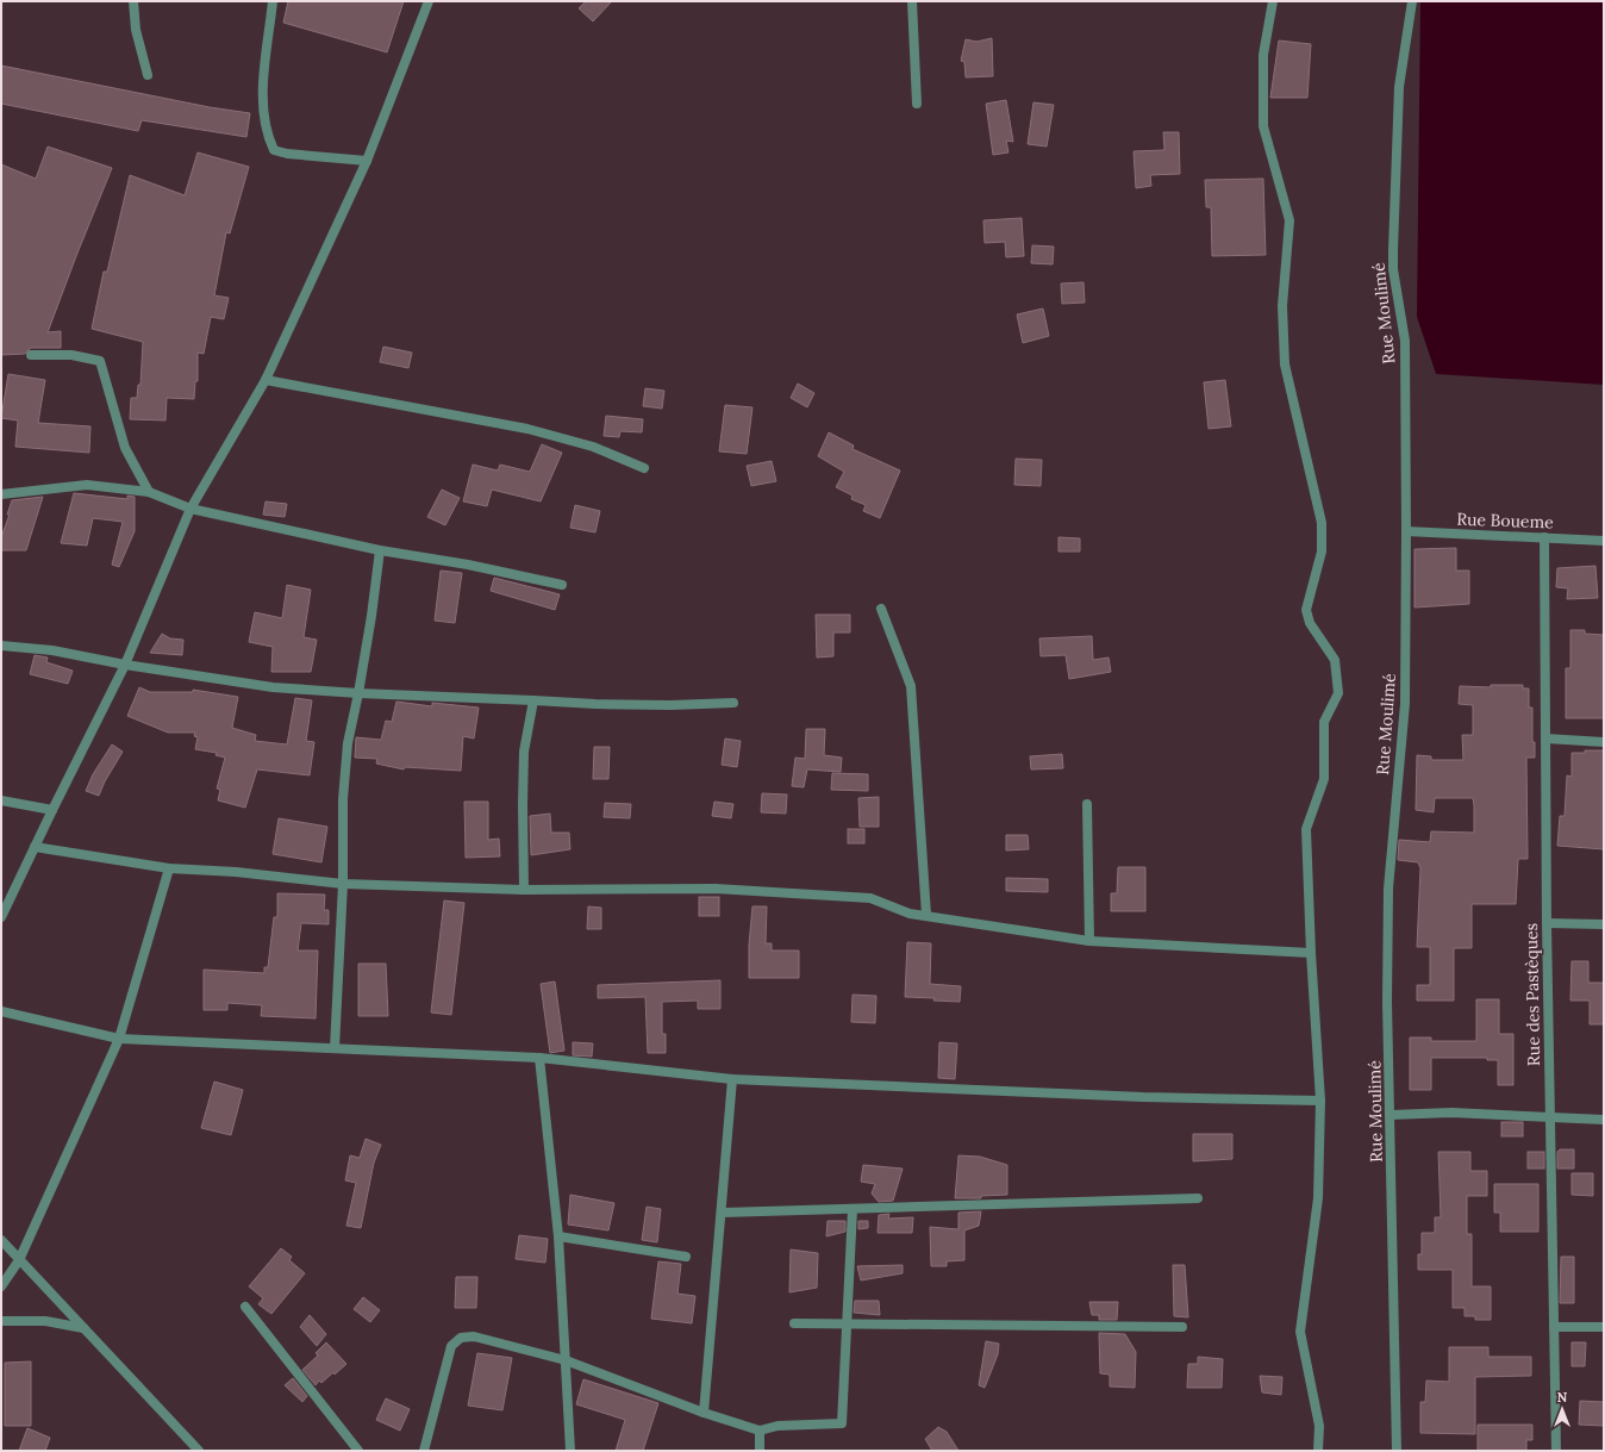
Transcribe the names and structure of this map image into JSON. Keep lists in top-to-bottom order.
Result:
{
  "streets": {
    "street": ["Rue Moulimé", "Rue Boueme", "Rue des Pastèques"]
  },
  "crossings": [
    ["Rue Moulimé", "Rue Boueme"],
    ["Rue Boueme", "Rue des Pastèques"]
  ],
  "north": "top"
}
